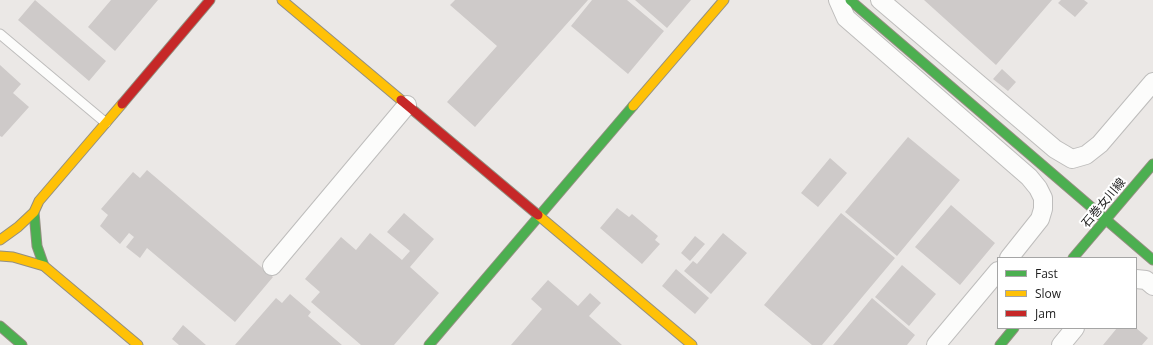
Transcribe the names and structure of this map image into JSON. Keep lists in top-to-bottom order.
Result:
{
  "streets": {
    "street": ["石巻女川線"]
  },
  "legend": ["Fast", "Slow", "Jam"]
}
